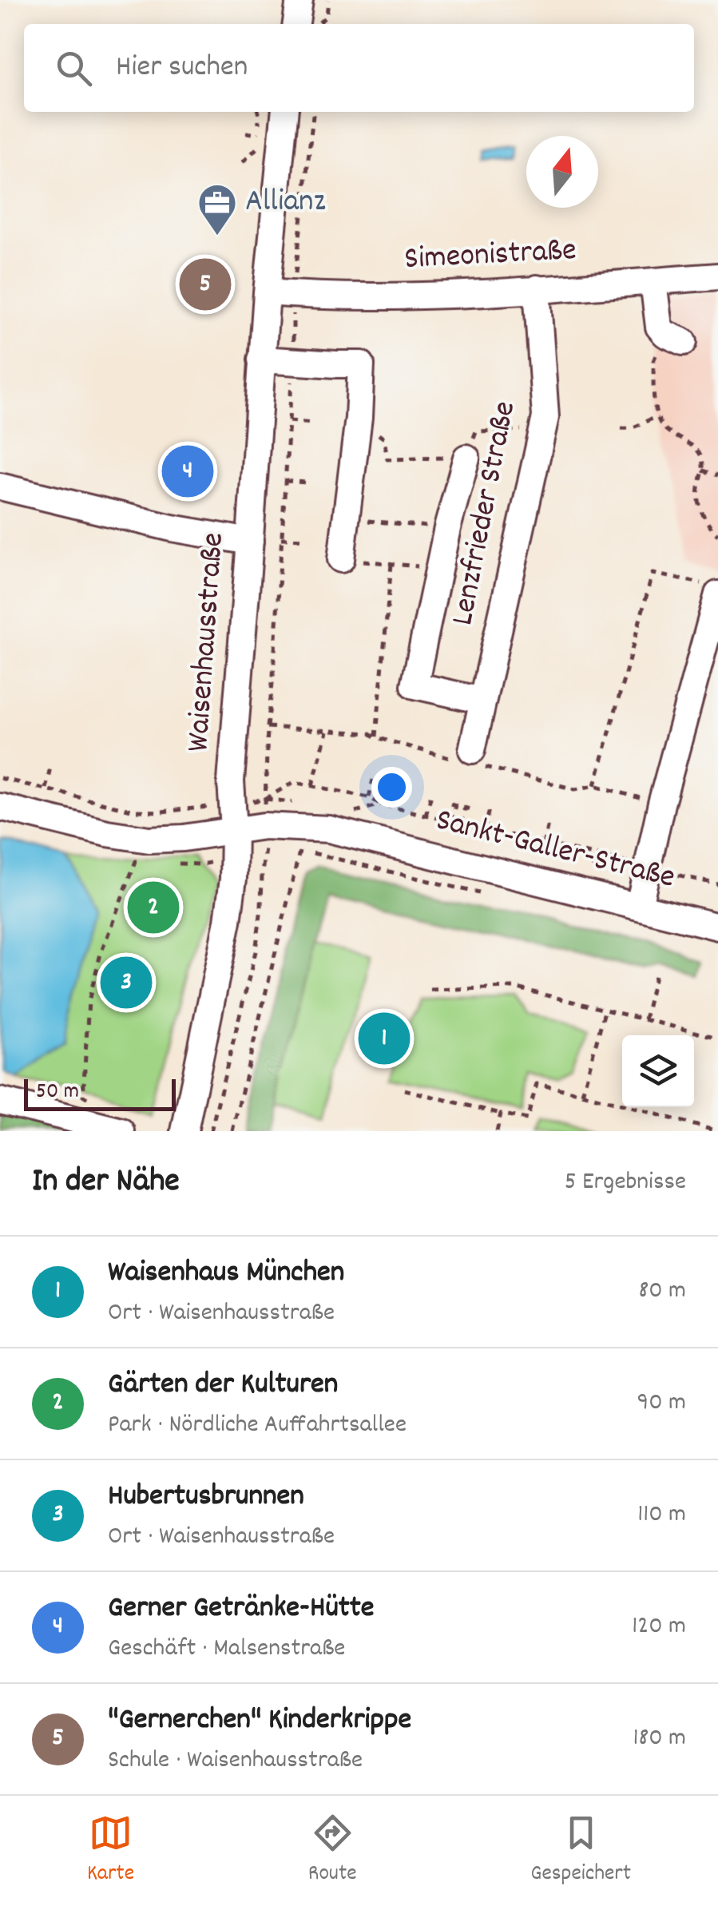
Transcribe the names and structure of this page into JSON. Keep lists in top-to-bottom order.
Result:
{
  "streets": {
    "street": [
      "Simeonistraße",
      "Lenzfrieder Straße",
      "Waisenhausstraße",
      "Sankt-Galler-Straße"
    ]
  },
  "crossings": [
    ["Simeonistraße", "Lenzfrieder Straße"],
    ["Simeonistraße", "Waisenhausstraße"],
    ["Waisenhausstraße", "Sankt-Galler-Straße"]
  ],
  "places": {
    "office": ["Allianz"]
  },
  "scale_bar": "50 m",
  "north": "top",
  "page": {
    "search": "Hier suchen",
    "pins": [
      "5",
      "4",
      "2",
      "3",
      "1"
    ],
    "scale": "50 m",
    "heading": ["In der Nähe", "5 Ergebnisse"],
    "list": [
      {
        "mark": "1",
        "name": "Waisenhaus München",
        "note": "Ort · Waisenhausstraße",
        "value": "80 m"
      },
      {
        "mark": "2",
        "name": "Gärten der Kulturen",
        "note": "Park · Nördliche Auffahrtsallee",
        "value": "90 m"
      },
      {
        "mark": "3",
        "name": "Hubertusbrunnen",
        "note": "Ort · Waisenhausstraße",
        "value": "110 m"
      },
      {
        "mark": "4",
        "name": "Gerner Getränke-Hütte",
        "note": "Geschäft · Malsenstraße",
        "value": "120 m"
      },
      {
        "mark": "5",
        "name": "\"Gernerchen\" Kinderkrippe",
        "note": "Schule · Waisenhausstraße",
        "value": "180 m"
      }
    ],
    "nav": ["Karte", "Route", "Gespeichert"]
  }
}
